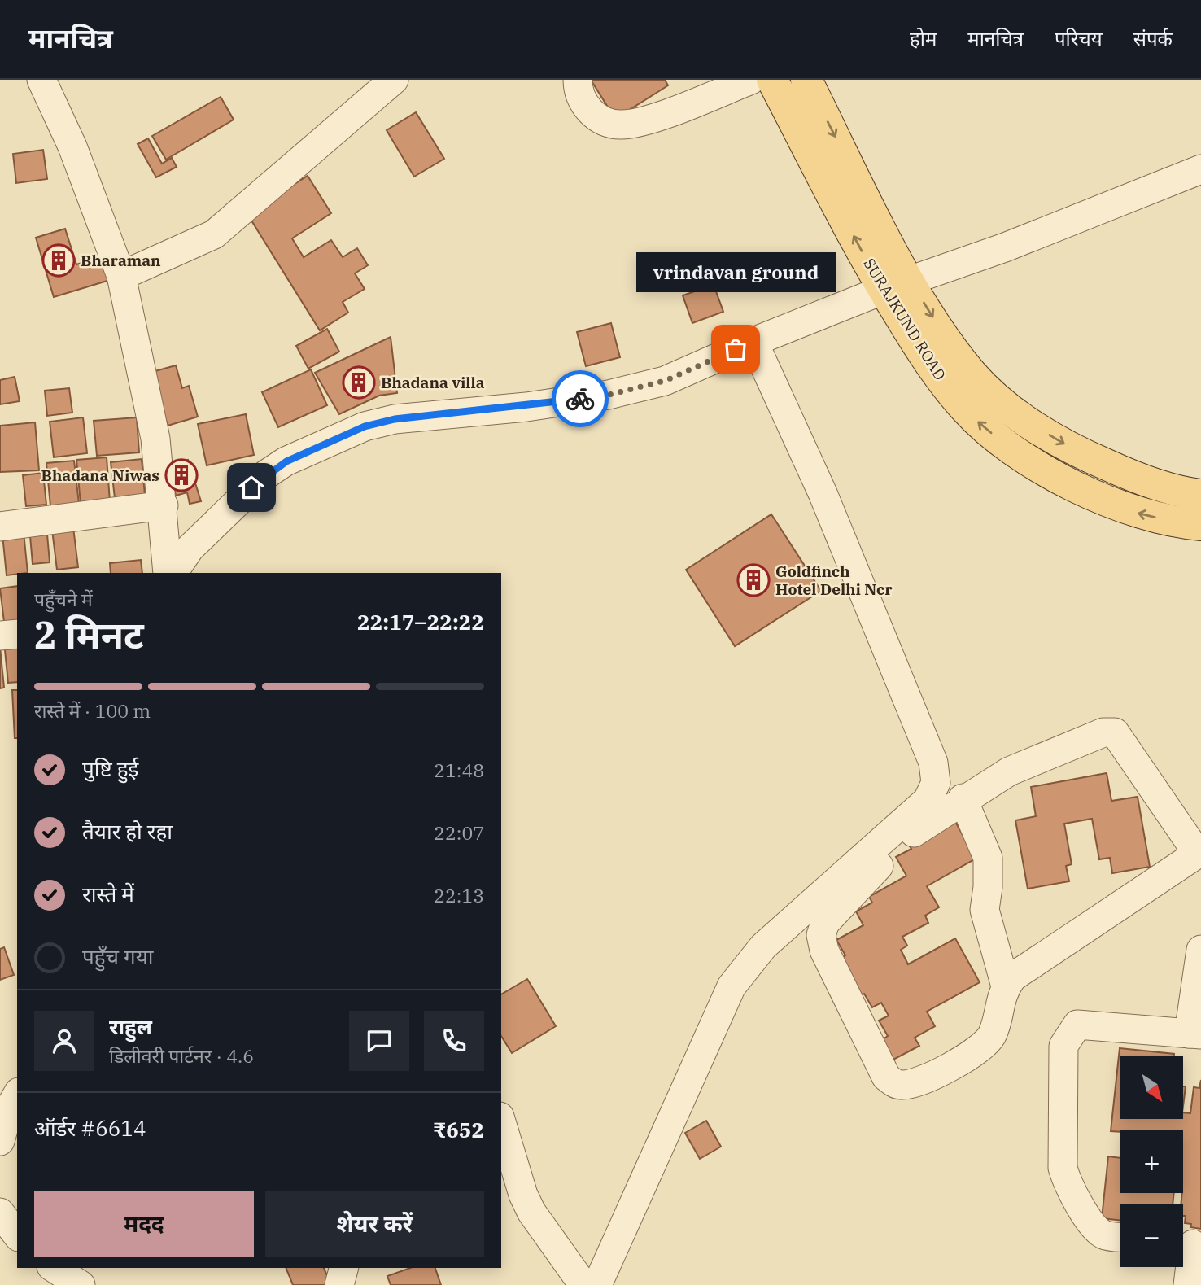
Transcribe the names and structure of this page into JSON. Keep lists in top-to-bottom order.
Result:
{
  "streets": {
    "main road": ["SURAJKUND ROAD"]
  },
  "places": {
    "building": [
      "Bharaman",
      "Bhadana villa",
      "Bhadana Niwas",
      "Goldfinch Hotel Delhi Ncr"
    ],
    "other": ["vrindavan ground"]
  },
  "north": "bottom right",
  "page": {
    "header": "मानचित्र",
    "nav": [
      "होम",
      "मानचित्र",
      "परिचय",
      "संपर्क"
    ],
    "bubble": "vrindavan ground",
    "heading": ["2 मिनट", "पहुँचने में", "22:17–22:22"],
    "panel": [
      "राहुल",
      "डिलीवरी पार्टनर · 4.6",
      "ऑर्डर #6614",
      "₹652"
    ],
    "bar": "रास्ते में · 100 m",
    "list": [
      ["पुष्टि हुई", "21:48"],
      ["तैयार हो रहा", "22:07"],
      ["रास्ते में", "22:13"],
      "पहुँच गया"
    ],
    "map_buttons": ["+", "−"],
    "buttons": ["मदद", "शेयर करें"]
  }
}
